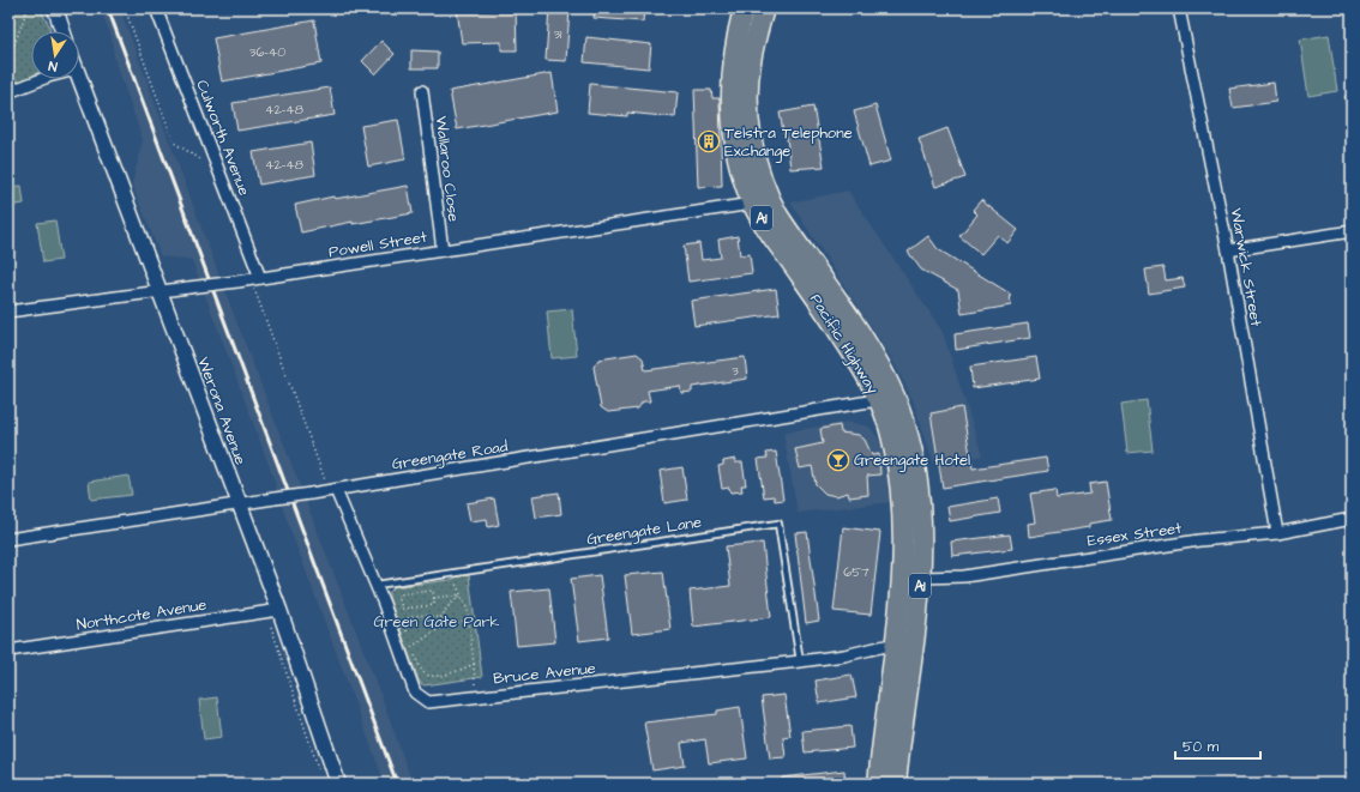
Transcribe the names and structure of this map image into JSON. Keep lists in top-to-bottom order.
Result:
{
  "streets": {
    "highway": ["A1", "Pacific Highway"],
    "street": [
      "Culworth Avenue",
      "Wallaroo Close",
      "Powell Street",
      "Warwick Street",
      "Werona Avenue",
      "Greengate Road",
      "Essex Street",
      "Northcote Avenue",
      "Bruce Avenue"
    ],
    "lane": ["Greengate Lane"]
  },
  "crossings": [
    ["Culworth Avenue", "Powell Street"],
    ["Wallaroo Close", "Powell Street"],
    ["Powell Street", "Pacific Highway"],
    ["Powell Street", "Werona Avenue"],
    ["Warwick Street", "Essex Street"],
    ["Pacific Highway", "Greengate Road"],
    ["Pacific Highway", "Essex Street"],
    ["Pacific Highway", "Bruce Avenue"],
    ["Werona Avenue", "Greengate Road"],
    ["Werona Avenue", "Northcote Avenue"],
    ["Greengate Road", "Bruce Avenue"],
    ["Greengate Lane", "Bruce Avenue"]
  ],
  "parks": ["Green Gate Park"],
  "places": {
    "building": ["Telstra Telephone Exchange"],
    "bar": ["Greengate Hotel"]
  },
  "house_numbers": [
    "31",
    "36-40",
    "42-48",
    "42-48",
    "3",
    "657"
  ],
  "scale_bar": "50 m",
  "north": "bottom"
}
